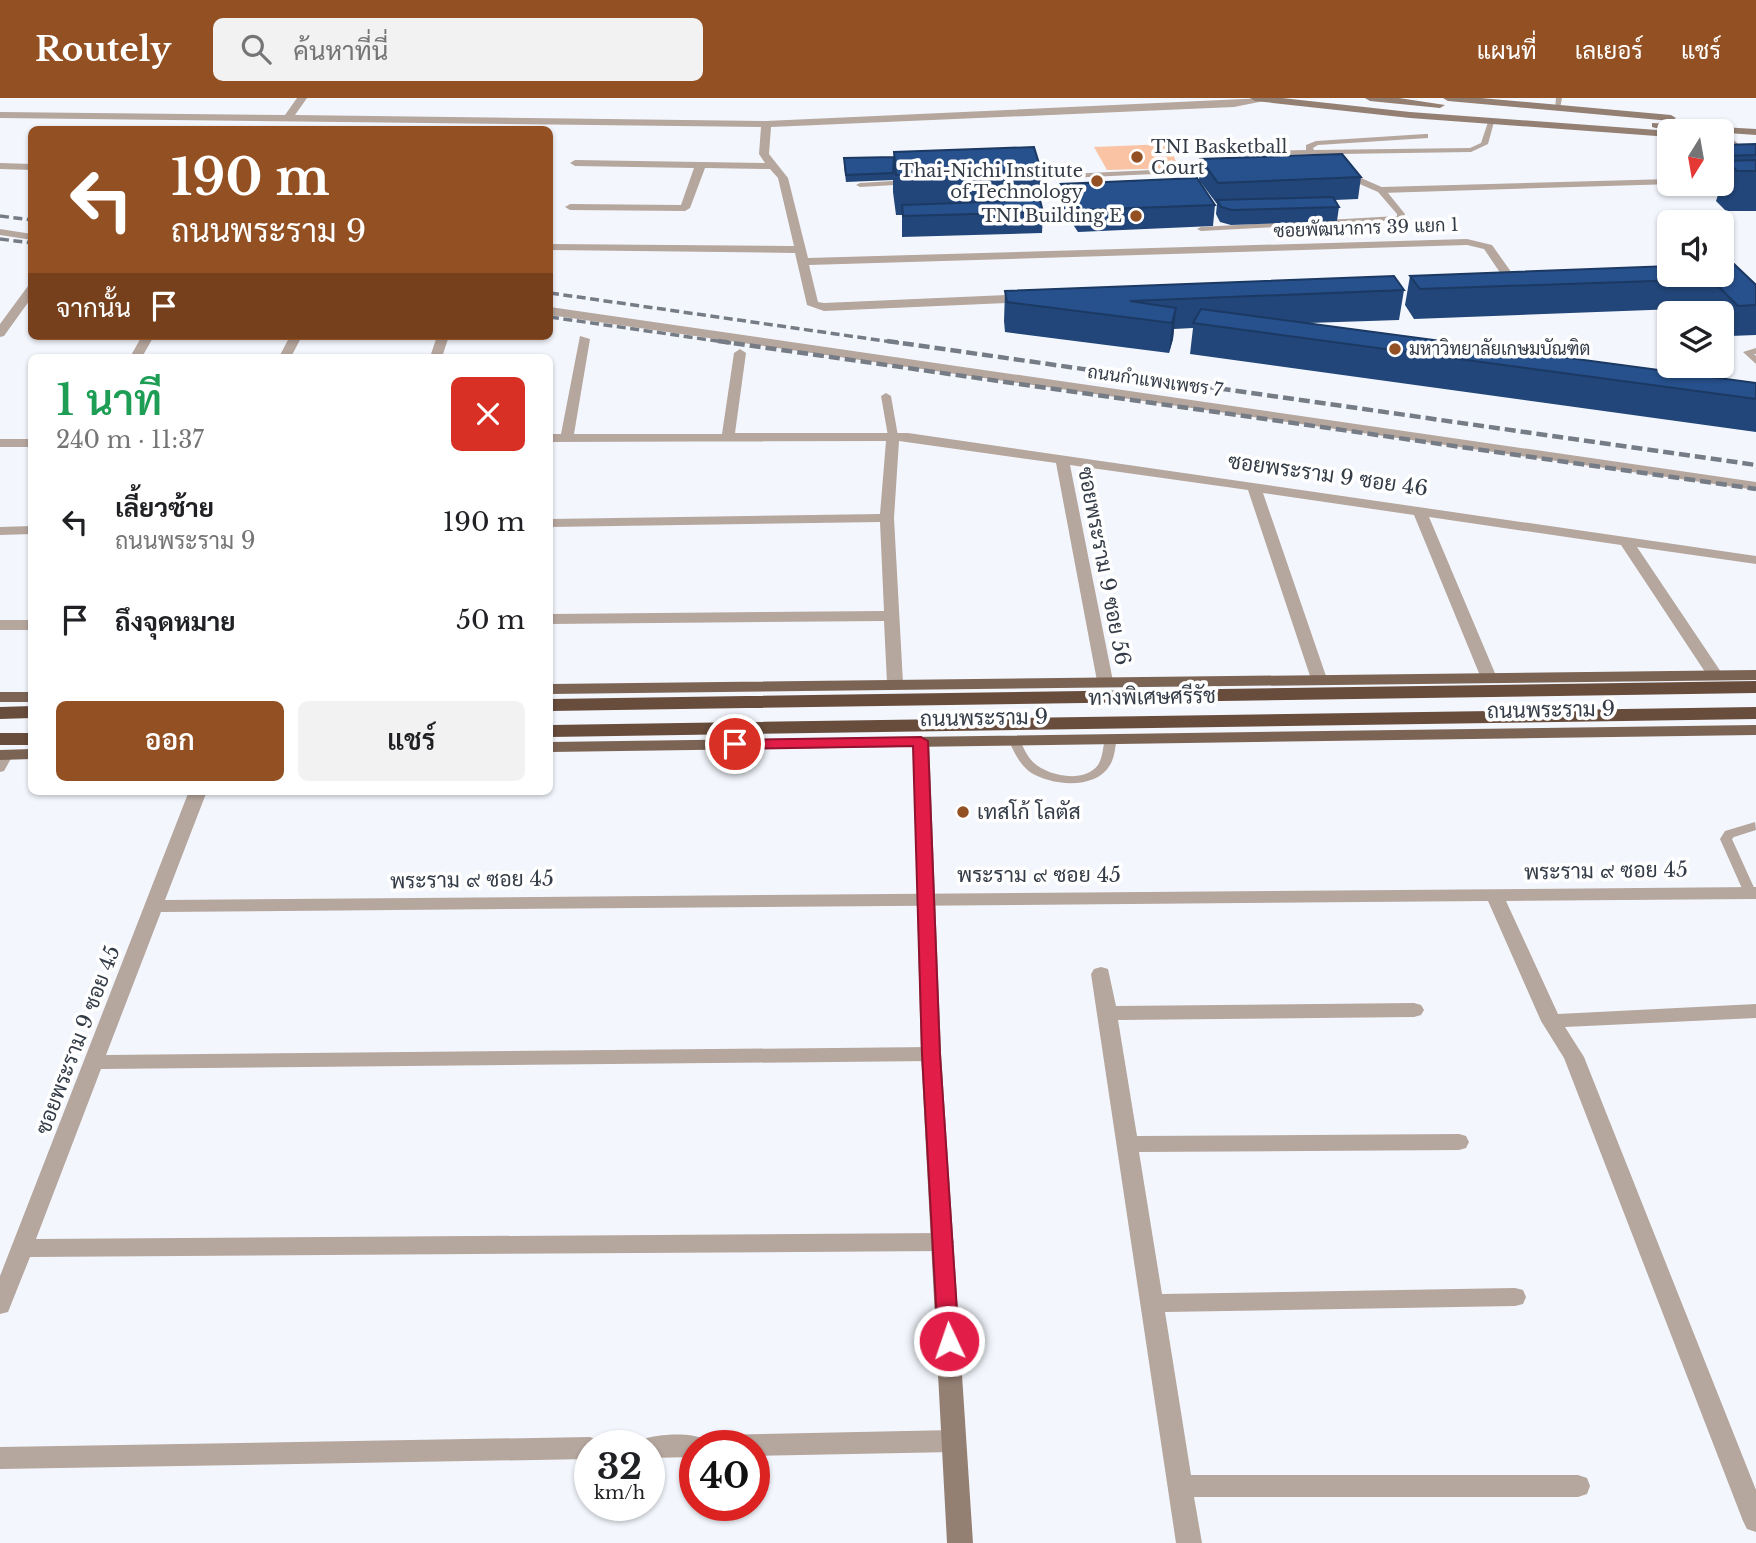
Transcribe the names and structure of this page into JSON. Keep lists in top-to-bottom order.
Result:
{
  "streets": {
    "highway": ["ทางพิเศษศรีรัช"],
    "main road": ["ถนนพระราม 9"],
    "street": [
      "ซอยพัฒนาการ 39 แยก 1",
      "ถนนกำแพงเพชร 7",
      "ซอยพระราม 9 ซอย 46",
      "ซอยพระราม 9 ซอย 56",
      "พระราม ๙ ซอย 45",
      "ซอยพระราม 9 ซอย 45"
    ]
  },
  "crossings": [
    ["ซอยพระราม 9 ซอย 46", "ซอยพระราม 9 ซอย 56"],
    ["ซอยพระราม 9 ซอย 56", "ถนนพระราม 9"],
    ["พระราม ๙ ซอย 45", "ซอยพระราม 9 ซอย 45"]
  ],
  "places": [
    "TNI Basketball Court",
    "Thai-Nichi Institute of Technology",
    "TNI Building E",
    "มหาวิทยาลัยเกษมบัณฑิต",
    "เทสโก้ โลตัส"
  ],
  "north": "bottom",
  "page": {
    "header": "Routely",
    "search": "ค้นหาที่นี่",
    "nav": ["แผนที่", "เลเยอร์", "แชร์"],
    "turn": ["190 m", "ถนนพระราม 9"],
    "then": "จากนั้น",
    "heading": ["1 นาที", "240 m · 11:37"],
    "list": [
      {
        "name": "เลี้ยวซ้าย",
        "note": "ถนนพระราม 9",
        "value": "190 m"
      },
      {
        "name": "ถึงจุดหมาย",
        "value": "50 m"
      }
    ],
    "buttons": ["ออก", "แชร์"],
    "speed": "32 km/h",
    "limit": "40"
  }
}
